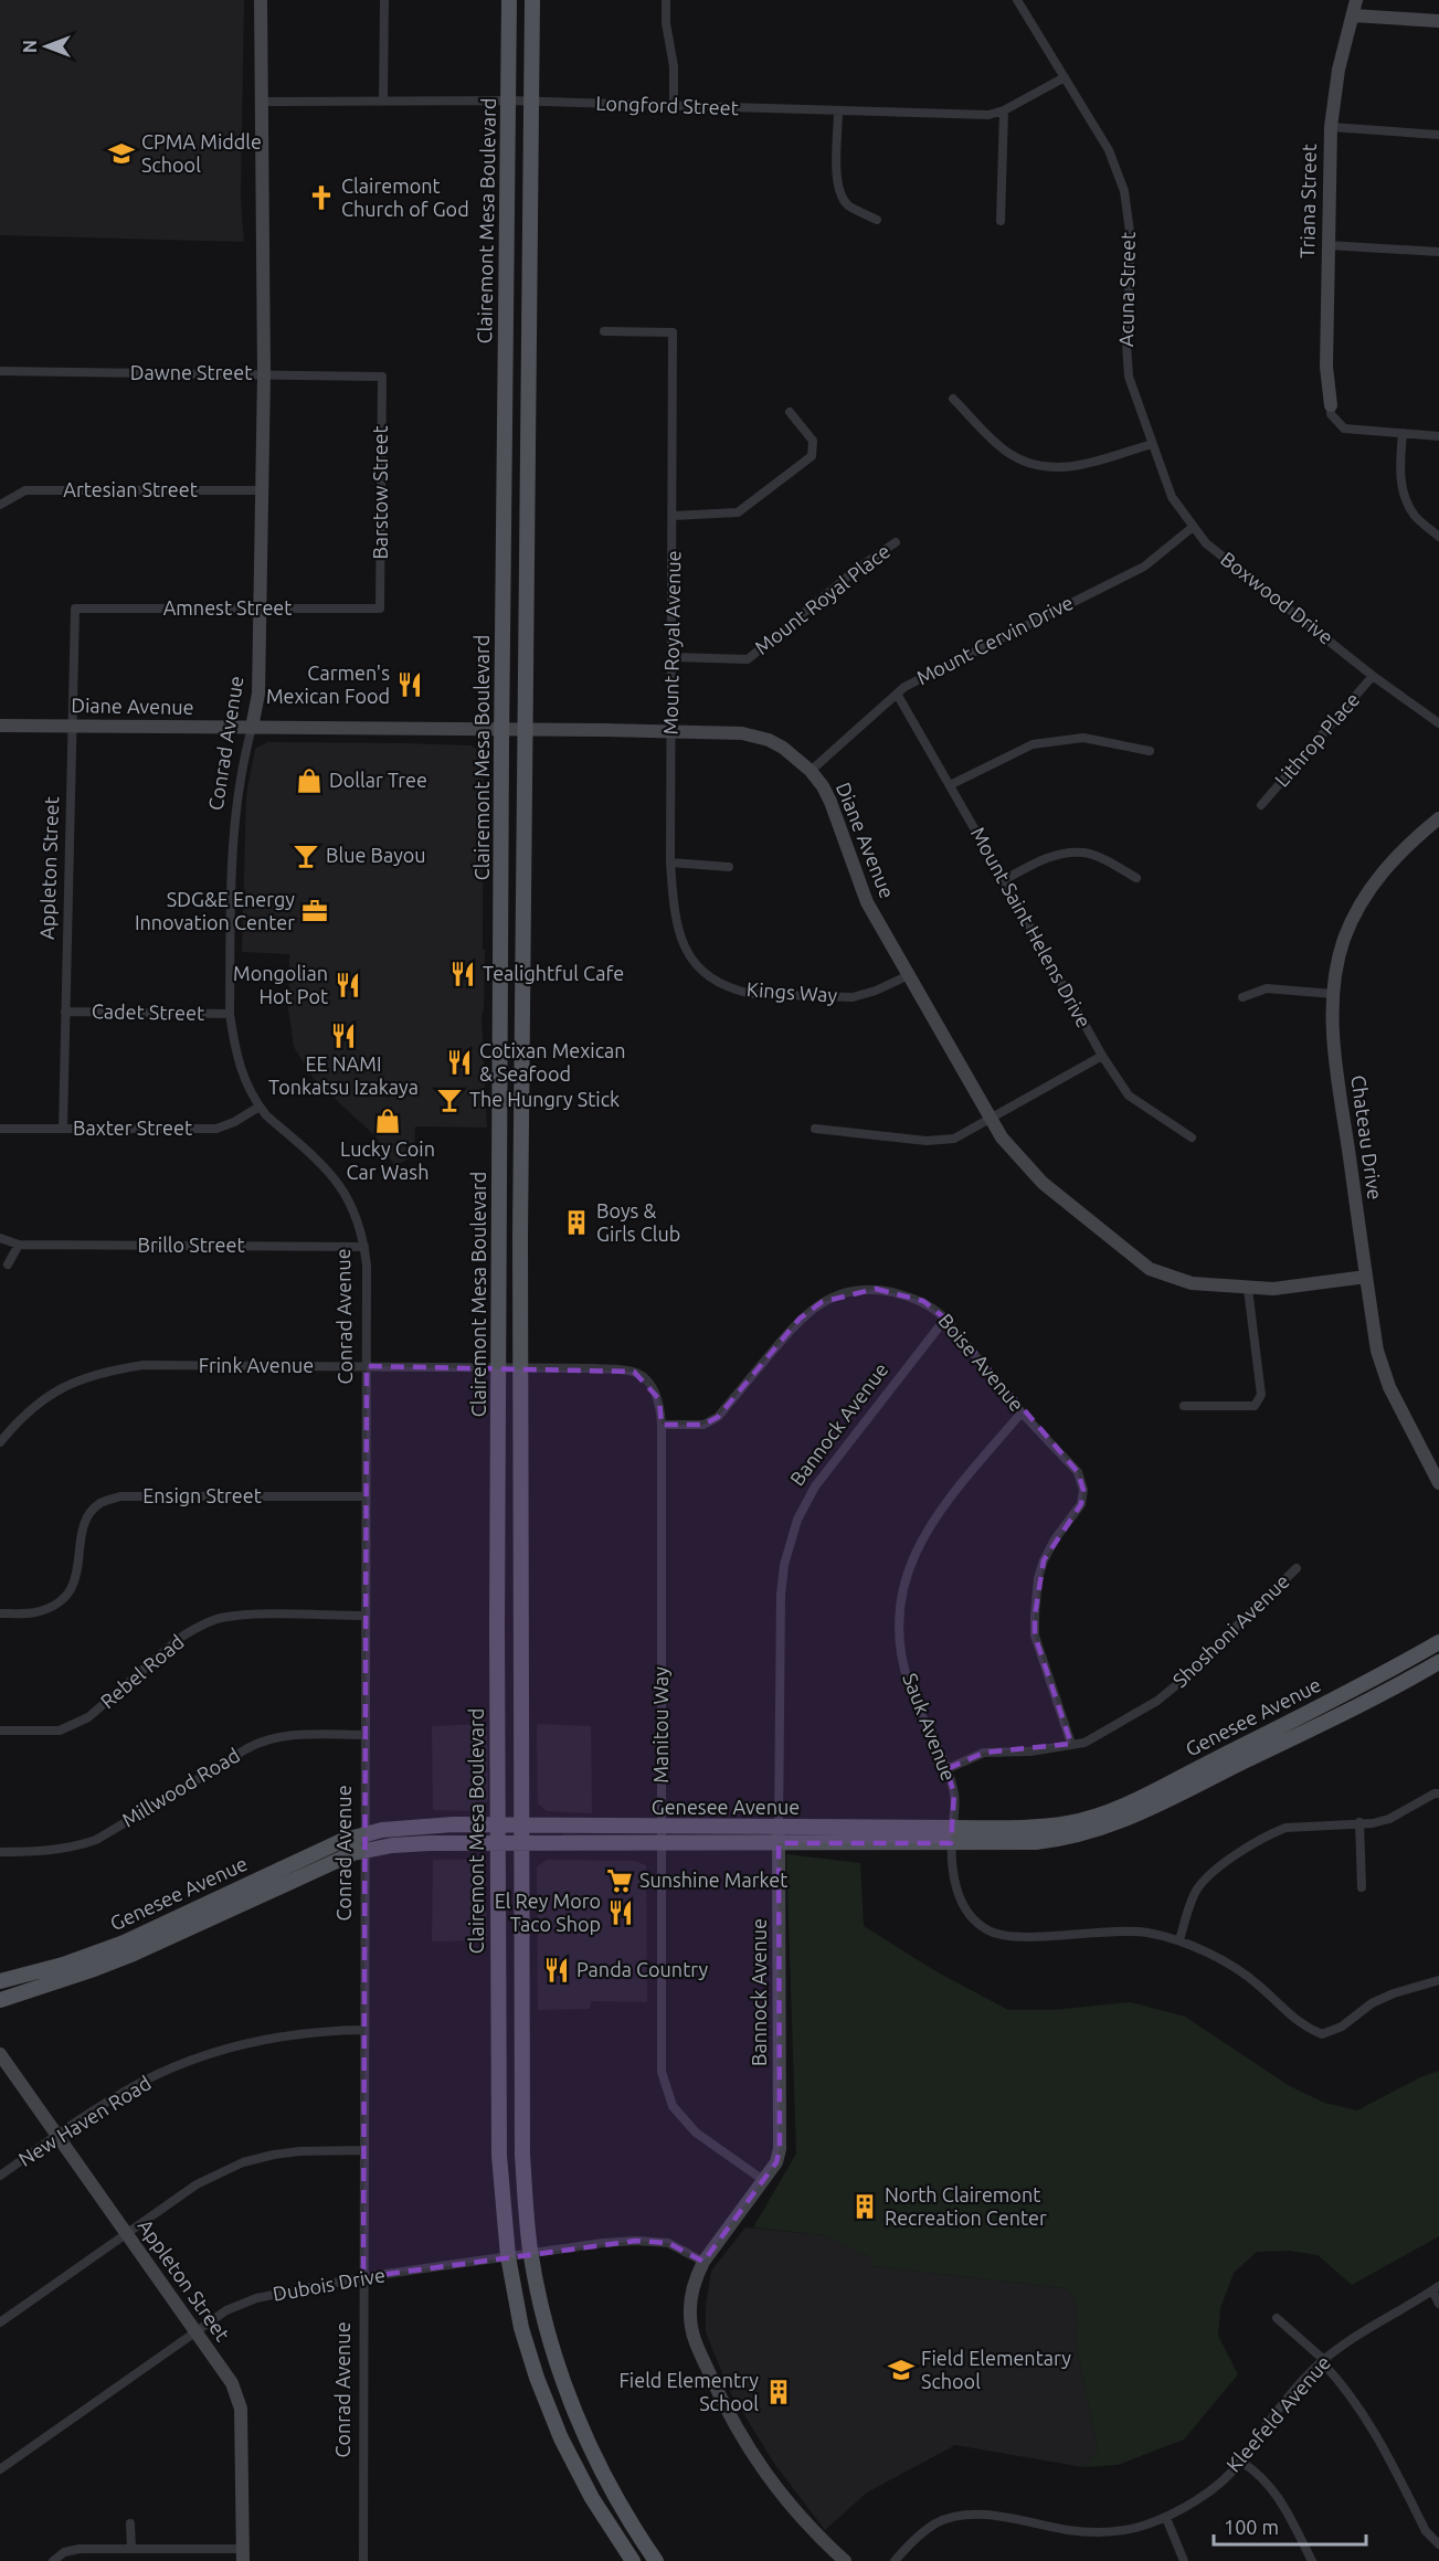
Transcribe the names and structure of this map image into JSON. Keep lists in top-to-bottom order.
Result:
{
  "streets": {
    "main road": ["Clairemont Mesa Boulevard", "Genesee Avenue"],
    "street": [
      "Longford Street",
      "Triana Street",
      "Acuna Street",
      "Dawne Street",
      "Artesian Street",
      "Barstow Street",
      "Boxwood Drive",
      "Mount Royal Place",
      "Amnest Street",
      "Mount Cervin Drive",
      "Mount Royal Avenue",
      "Diane Avenue",
      "Lithrop Place",
      "Conrad Avenue",
      "Appleton Street",
      "Mount Saint Helens Drive",
      "Kings Way",
      "Cadet Street",
      "Baxter Street",
      "Chateau Drive",
      "Brillo Street",
      "Boise Avenue",
      "Frink Avenue",
      "Bannock Avenue",
      "Ensign Street",
      "Shoshoni Avenue",
      "Rebel Road",
      "Manitou Way",
      "Sauk Avenue",
      "Millwood Road",
      "New Haven Road",
      "Dubois Drive",
      "Kleefeld Avenue"
    ]
  },
  "crossings": [
    ["Longford Street", "Clairemont Mesa Boulevard"],
    ["Longford Street", "Acuna Street"],
    ["Longford Street", "Conrad Avenue"],
    ["Clairemont Mesa Boulevard", "Diane Avenue"],
    ["Clairemont Mesa Boulevard", "Frink Avenue"],
    ["Clairemont Mesa Boulevard", "Genesee Avenue"],
    ["Clairemont Mesa Boulevard", "Dubois Drive"],
    ["Acuna Street", "Boxwood Drive"],
    ["Dawne Street", "Barstow Street"],
    ["Dawne Street", "Conrad Avenue"],
    ["Artesian Street", "Conrad Avenue"],
    ["Barstow Street", "Amnest Street"],
    ["Boxwood Drive", "Mount Cervin Drive"],
    ["Boxwood Drive", "Lithrop Place"],
    ["Mount Royal Place", "Mount Royal Avenue"],
    ["Amnest Street", "Conrad Avenue"],
    ["Amnest Street", "Appleton Street"],
    ["Mount Cervin Drive", "Diane Avenue"],
    ["Mount Cervin Drive", "Mount Saint Helens Drive"],
    ["Mount Royal Avenue", "Diane Avenue"],
    ["Mount Royal Avenue", "Kings Way"],
    ["Diane Avenue", "Conrad Avenue"],
    ["Diane Avenue", "Appleton Street"],
    ["Diane Avenue", "Kings Way"],
    ["Diane Avenue", "Chateau Drive"],
    ["Conrad Avenue", "Cadet Street"],
    ["Conrad Avenue", "Baxter Street"],
    ["Conrad Avenue", "Brillo Street"],
    ["Conrad Avenue", "Frink Avenue"],
    ["Conrad Avenue", "Ensign Street"],
    ["Conrad Avenue", "Rebel Road"],
    ["Conrad Avenue", "Genesee Avenue"],
    ["Conrad Avenue", "Millwood Road"],
    ["Conrad Avenue", "New Haven Road"],
    ["Conrad Avenue", "Dubois Drive"],
    ["Appleton Street", "Cadet Street"],
    ["Appleton Street", "Baxter Street"],
    ["Appleton Street", "New Haven Road"],
    ["Appleton Street", "Dubois Drive"],
    ["Boise Avenue", "Frink Avenue"],
    ["Boise Avenue", "Bannock Avenue"],
    ["Boise Avenue", "Shoshoni Avenue"],
    ["Boise Avenue", "Manitou Way"],
    ["Boise Avenue", "Sauk Avenue"],
    ["Frink Avenue", "Manitou Way"],
    ["Bannock Avenue", "Genesee Avenue"],
    ["Bannock Avenue", "Manitou Way"],
    ["Bannock Avenue", "Dubois Drive"],
    ["Shoshoni Avenue", "Sauk Avenue"],
    ["Genesee Avenue", "Manitou Way"],
    ["Genesee Avenue", "Sauk Avenue"]
  ],
  "places": {
    "school or university": ["CPMA Middle School", "Field Elementary School"],
    "church": ["Clairemont Church of God"],
    "restaurant": [
      "Carmen's Mexican Food",
      "Tealightful Cafe",
      "Mongolian Hot Pot",
      "EE NAMI Tonkatsu Izakaya",
      "Cotixan Mexican & Seafood",
      "El Rey Moro Taco Shop",
      "Panda Country"
    ],
    "shop": ["Dollar Tree", "Lucky Coin Car Wash"],
    "bar": ["Blue Bayou", "The Hungry Stick"],
    "office": ["SDG&E Energy Innovation Center"],
    "building": ["Boys & Girls Club", "North Clairemont Recreation Center", "Field Elementry School"],
    "supermarket": ["Sunshine Market"]
  },
  "scale_bar": "100 m",
  "north": "left"
}
